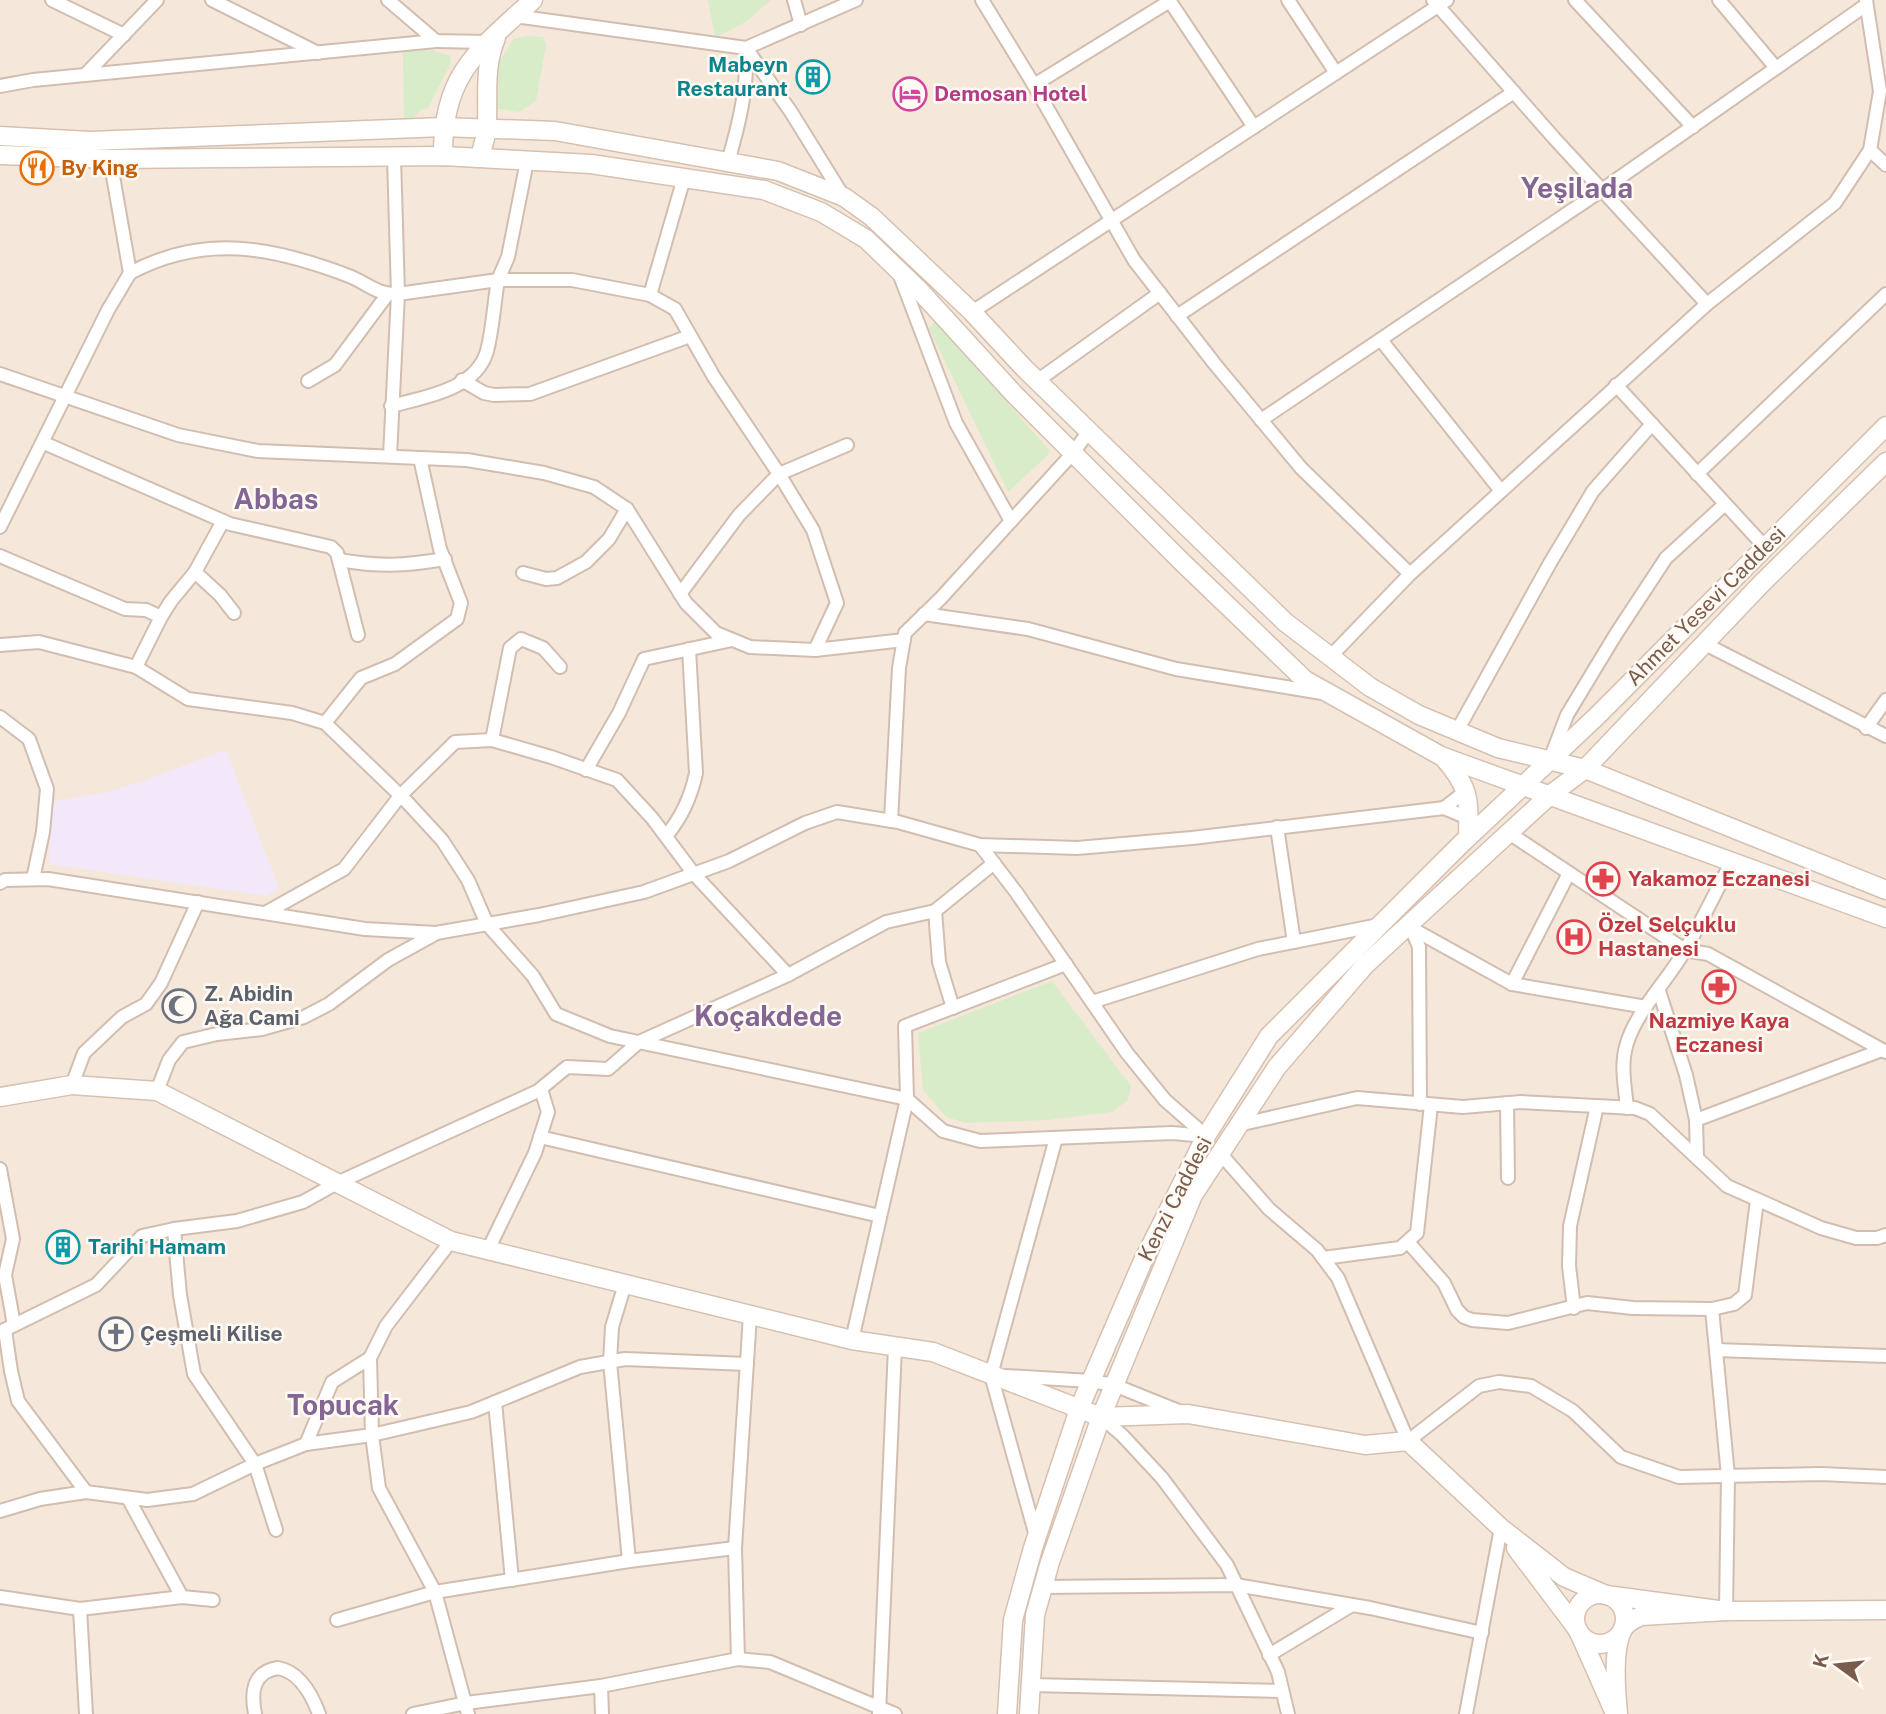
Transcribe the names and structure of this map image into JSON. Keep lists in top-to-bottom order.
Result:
{
  "streets": {
    "main road": ["Ahmet Yesevi Caddesi", "Kenzi Caddesi"]
  },
  "crossings": [
    ["Ahmet Yesevi Caddesi", "Kenzi Caddesi"]
  ],
  "districts": [
    "Yeşilada",
    "Abbas",
    "Koçakdede",
    "Topucak"
  ],
  "places": {
    "building": ["Mabeyn Restaurant", "Tarihi Hamam"],
    "hotel": ["Demosan Hotel"],
    "restaurant": ["By King"],
    "pharmacy": ["Yakamoz Eczanesi", "Nazmiye Kaya Eczanesi"],
    "hospital": ["Özel Selçuklu Hastanesi"],
    "mosque": ["Z. Abidin Ağa Cami"],
    "church": ["Çeşmeli Kilise"]
  },
  "north": "left"
}
